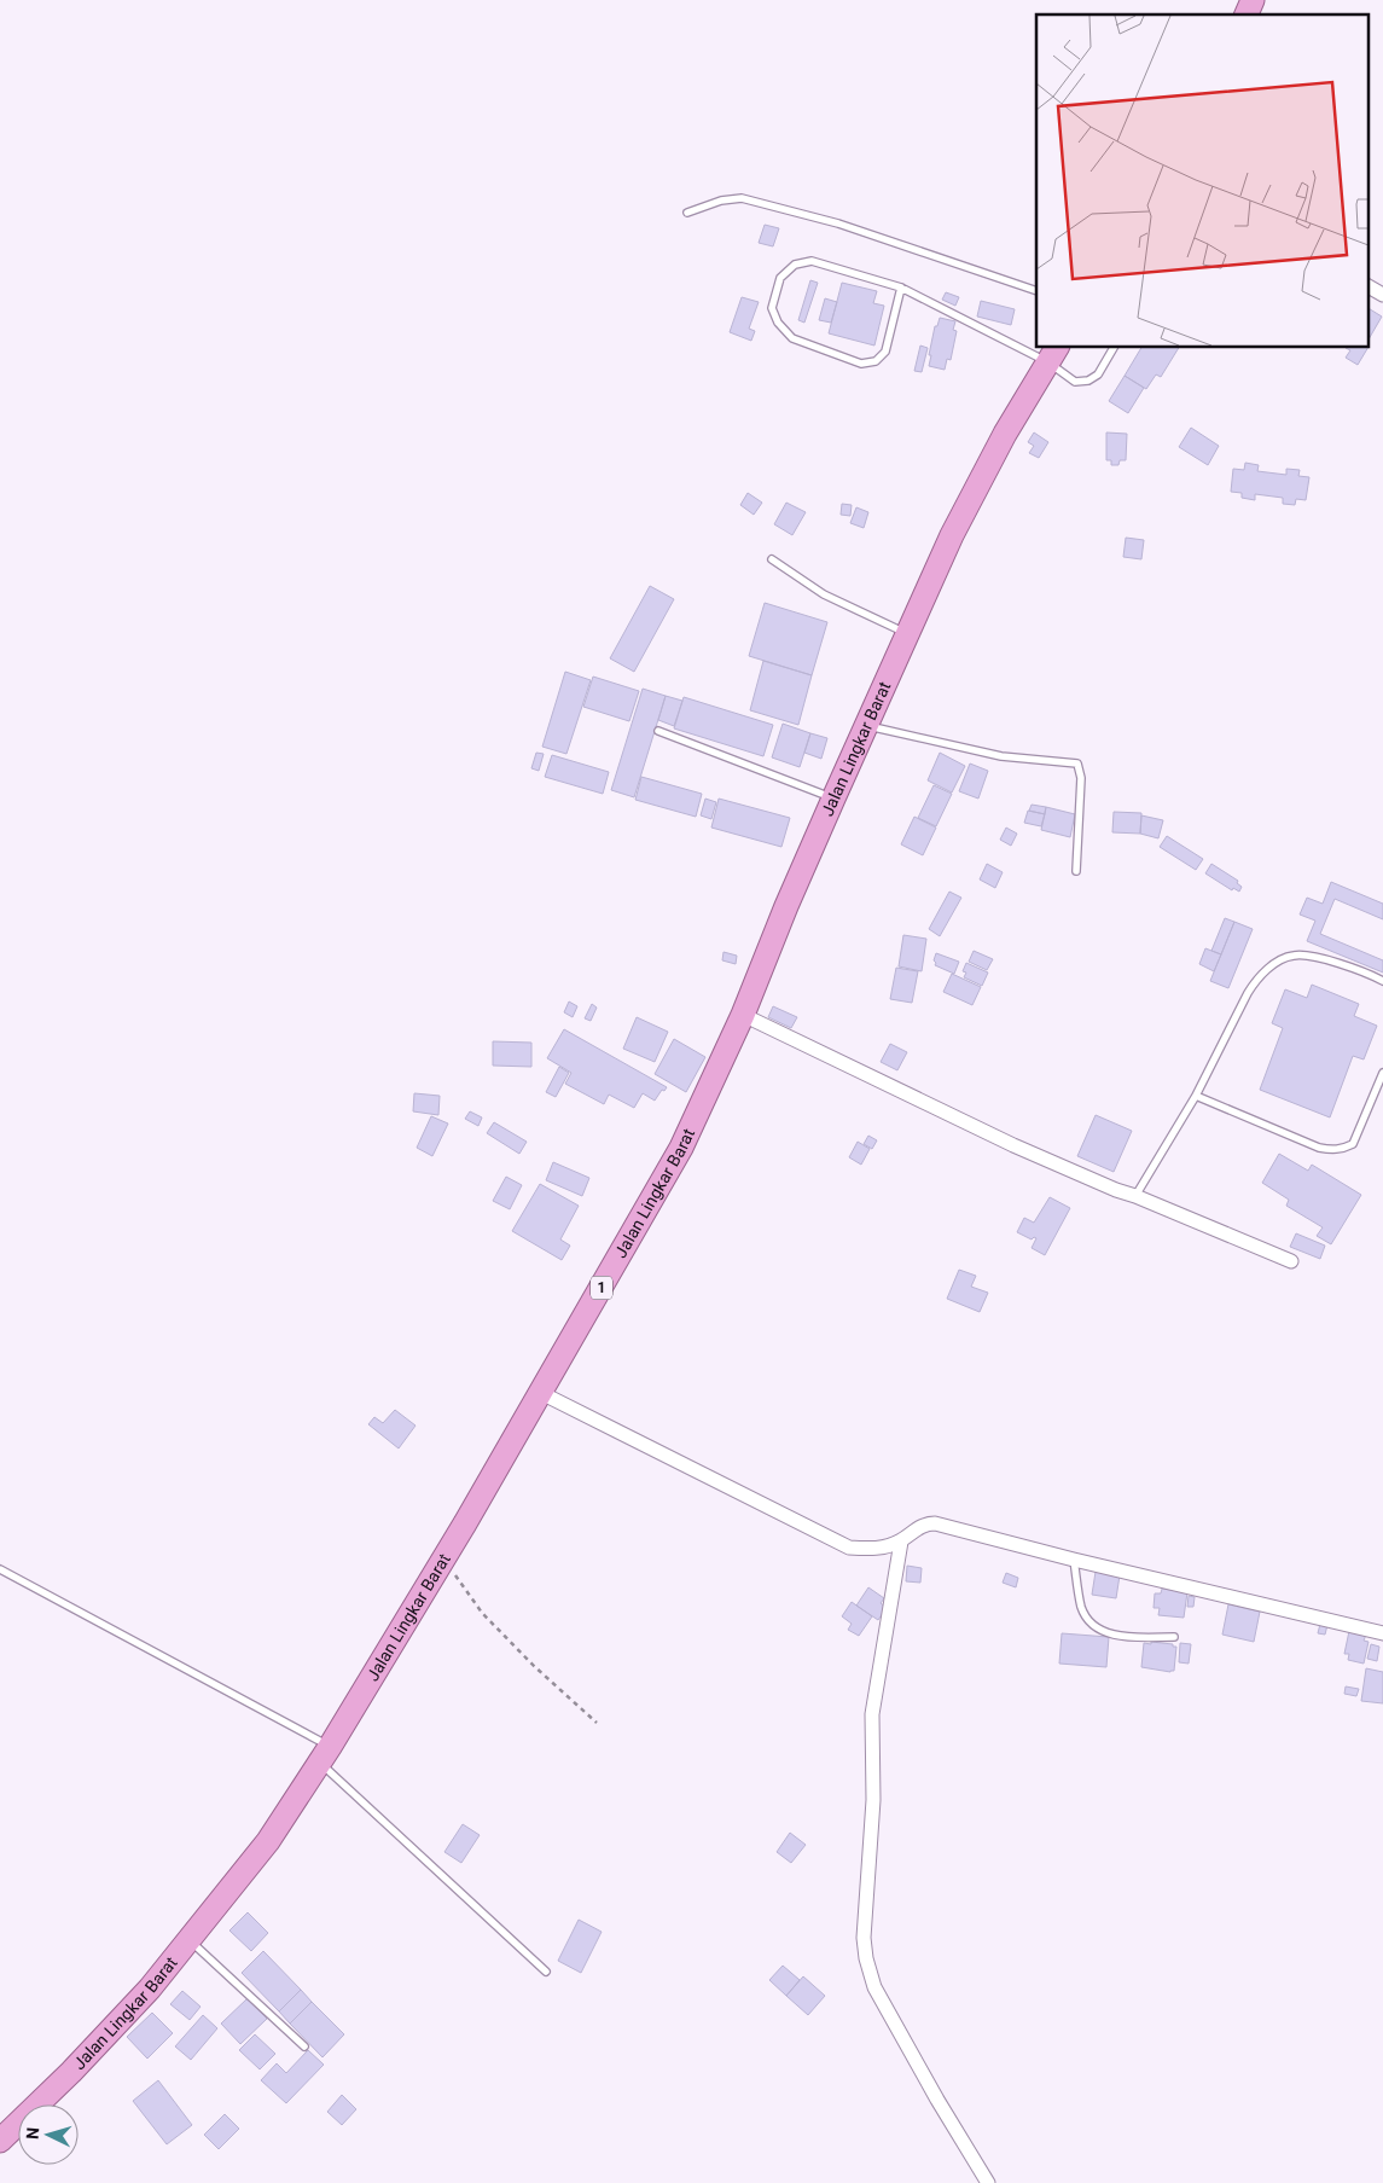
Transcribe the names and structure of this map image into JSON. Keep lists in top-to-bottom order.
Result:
{
  "streets": {
    "highway": ["Jalan Lingkar Barat", "1"]
  },
  "north": "left"
}
